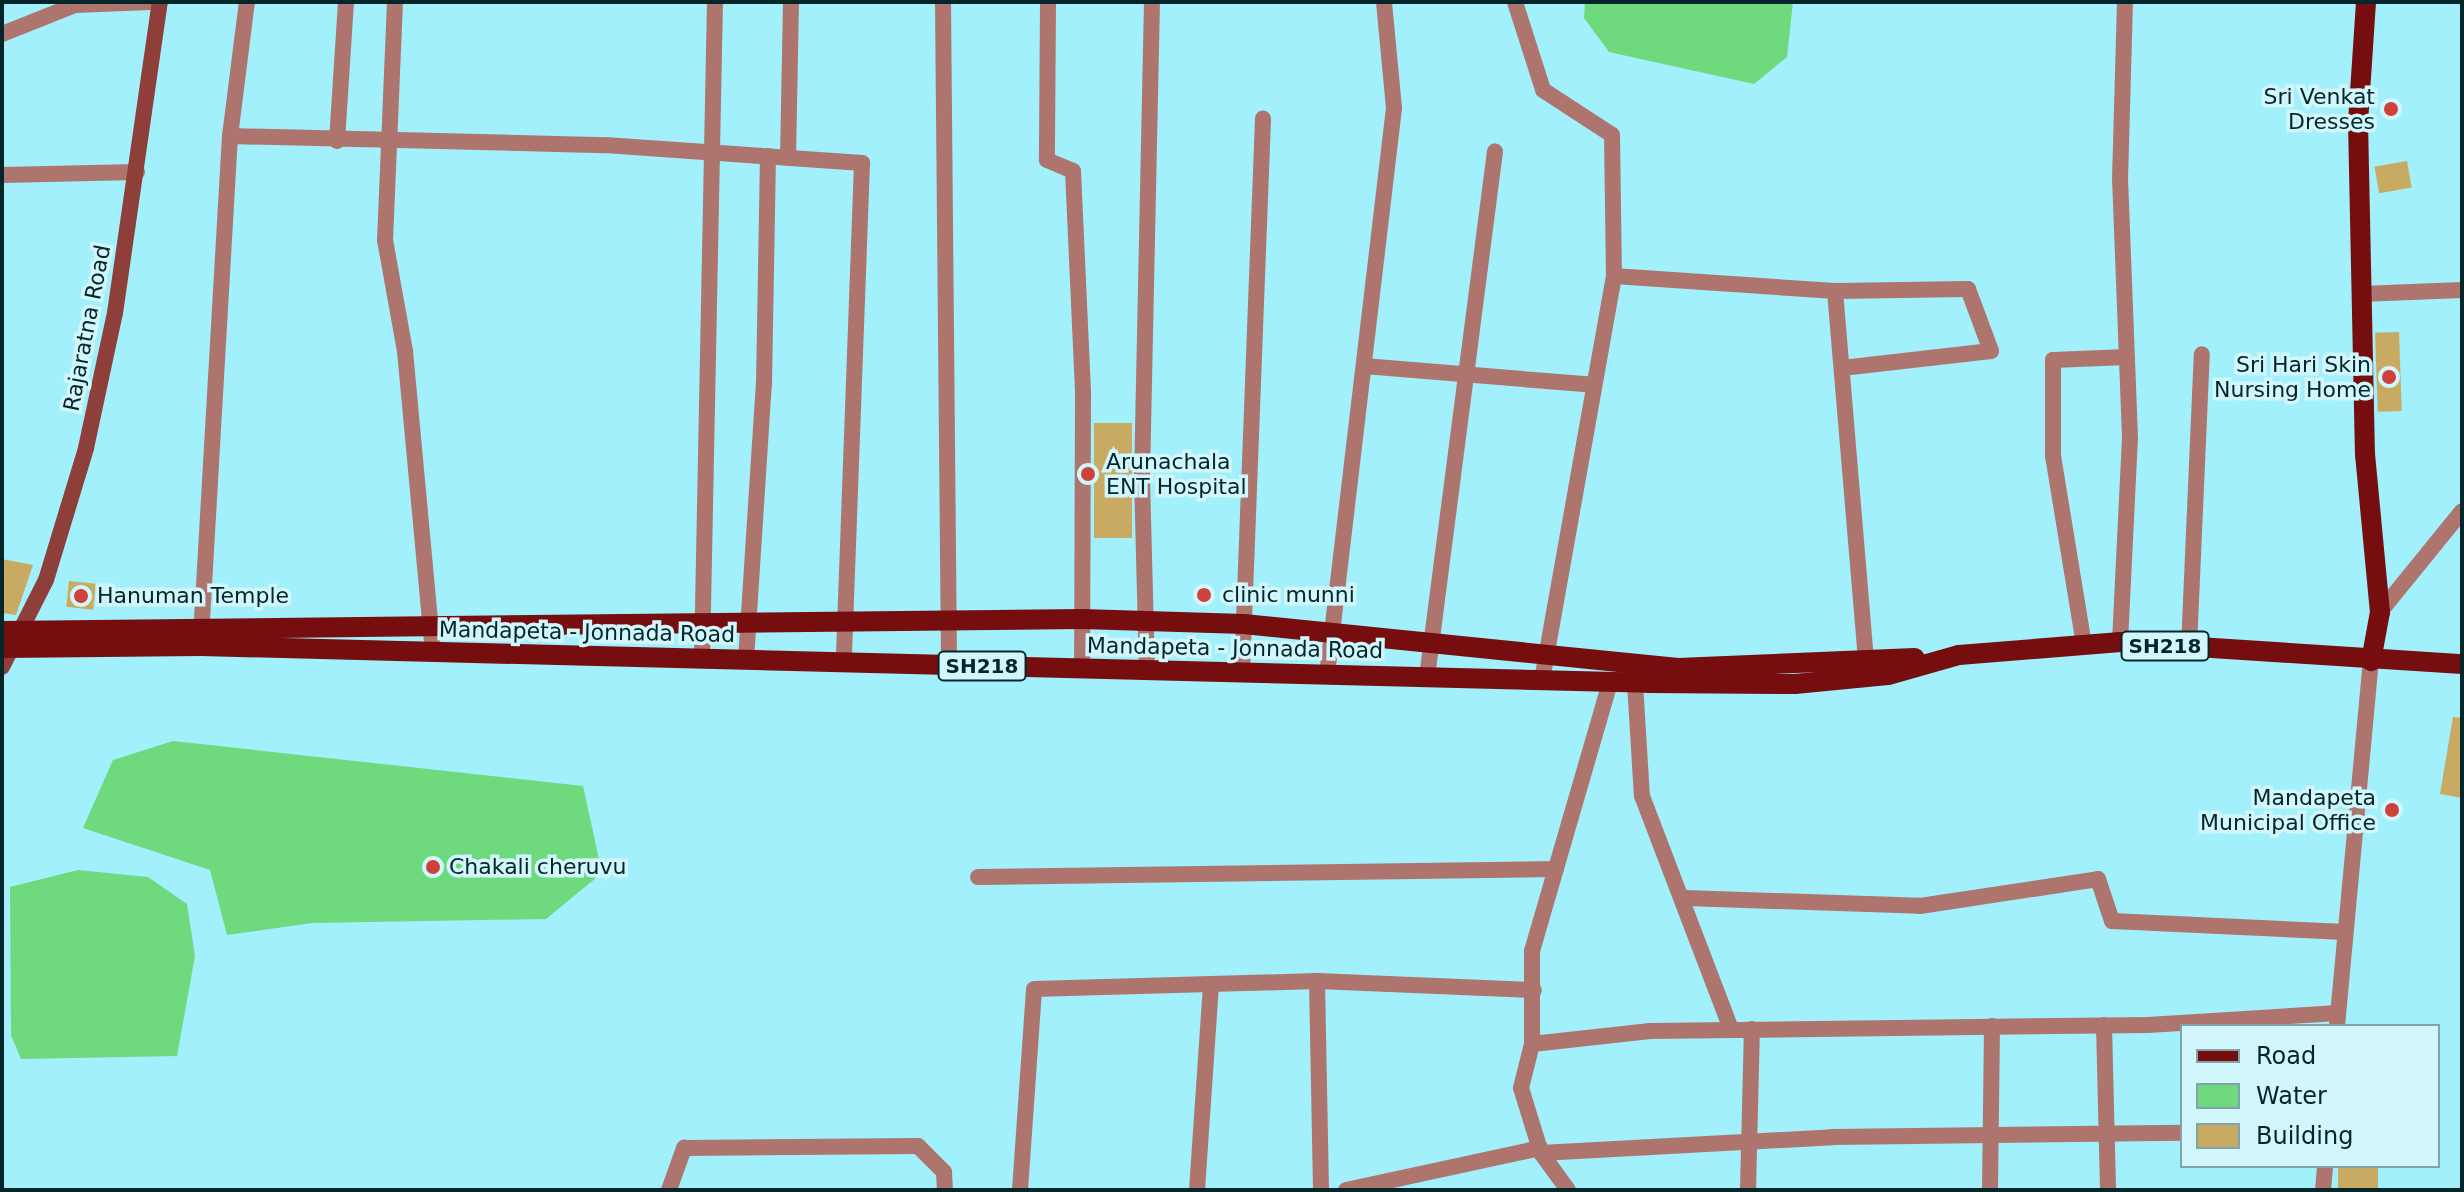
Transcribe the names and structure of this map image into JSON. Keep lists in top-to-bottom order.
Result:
{
  "streets": {
    "main road": ["Mandapeta - Jonnada Road", "SH218"],
    "street": ["Rajaratna Road"]
  },
  "crossings": [
    ["Rajaratna Road", "Mandapeta - Jonnada Road"],
    ["Mandapeta - Jonnada Road", "SH218"]
  ],
  "places": [
    "Sri Venkat Dresses",
    "Sri Hari Skin Nursing Home",
    "Arunachala ENT Hospital",
    "clinic munni",
    "Hanuman Temple",
    "Mandapeta Municipal Office",
    "Chakali cheruvu"
  ],
  "legend": ["Road", "Water", "Building"]
}
